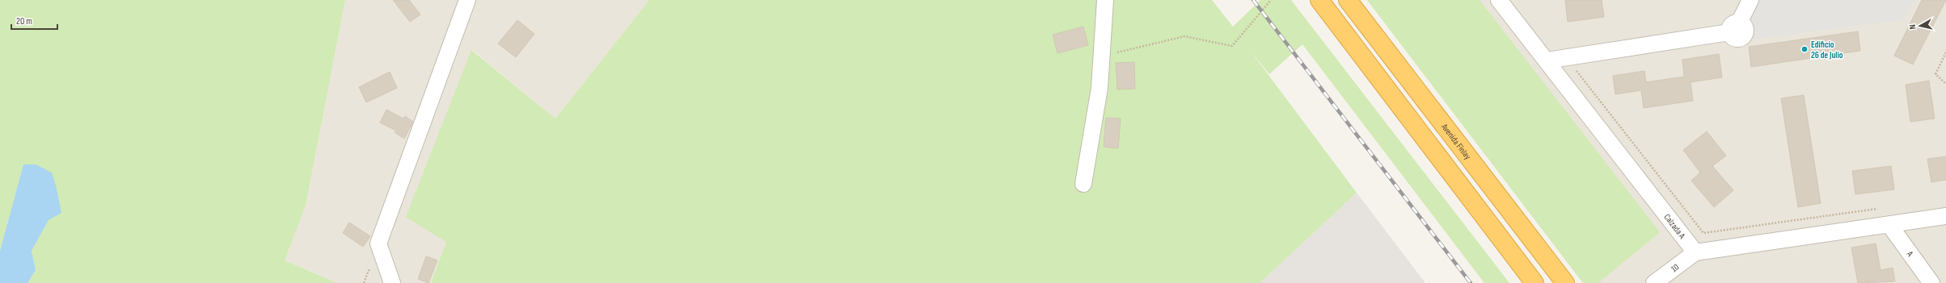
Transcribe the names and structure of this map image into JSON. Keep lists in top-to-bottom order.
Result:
{
  "streets": {
    "highway": ["Avenida Finlay"],
    "street": ["Calzada A", "A", "10"]
  },
  "crossings": [
    ["Calzada A", "10"]
  ],
  "places": ["Edificio 26 de Julio"],
  "scale_bar": "20 m",
  "north": "left"
}
